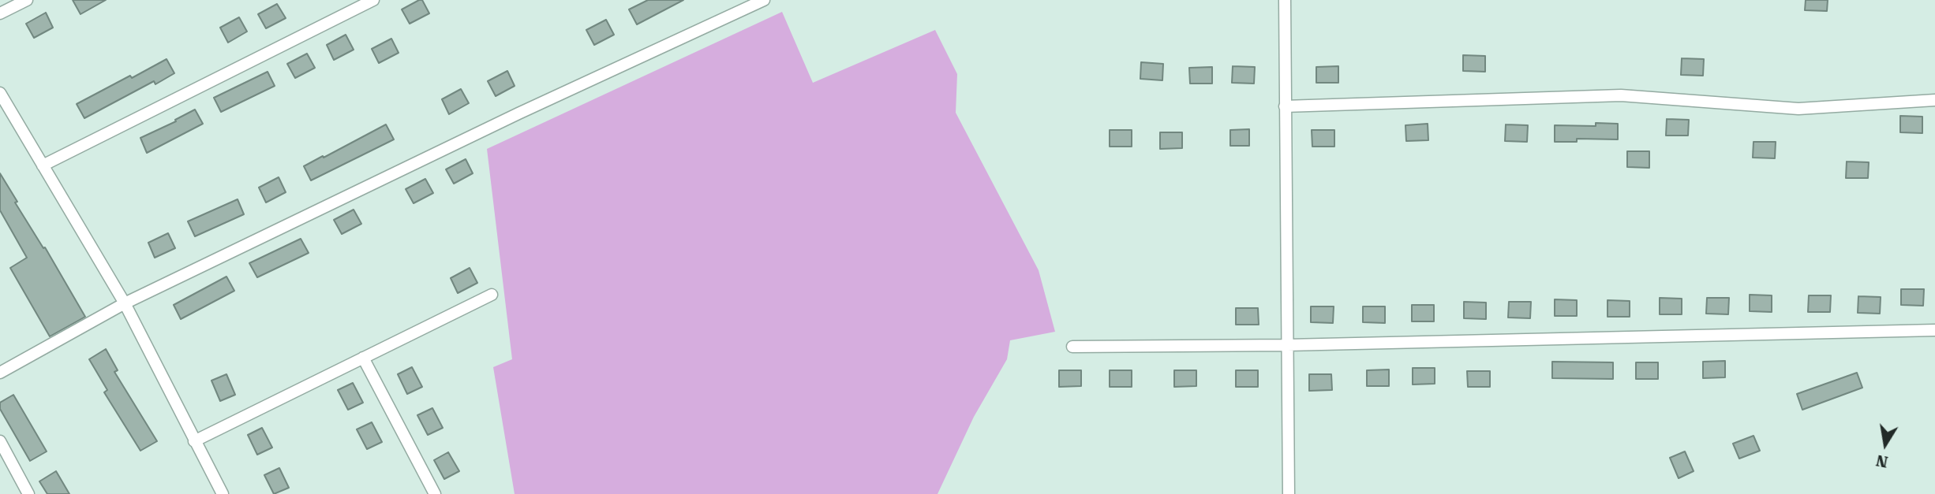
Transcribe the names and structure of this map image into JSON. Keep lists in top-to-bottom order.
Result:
{
  "north": "bottom"
}
